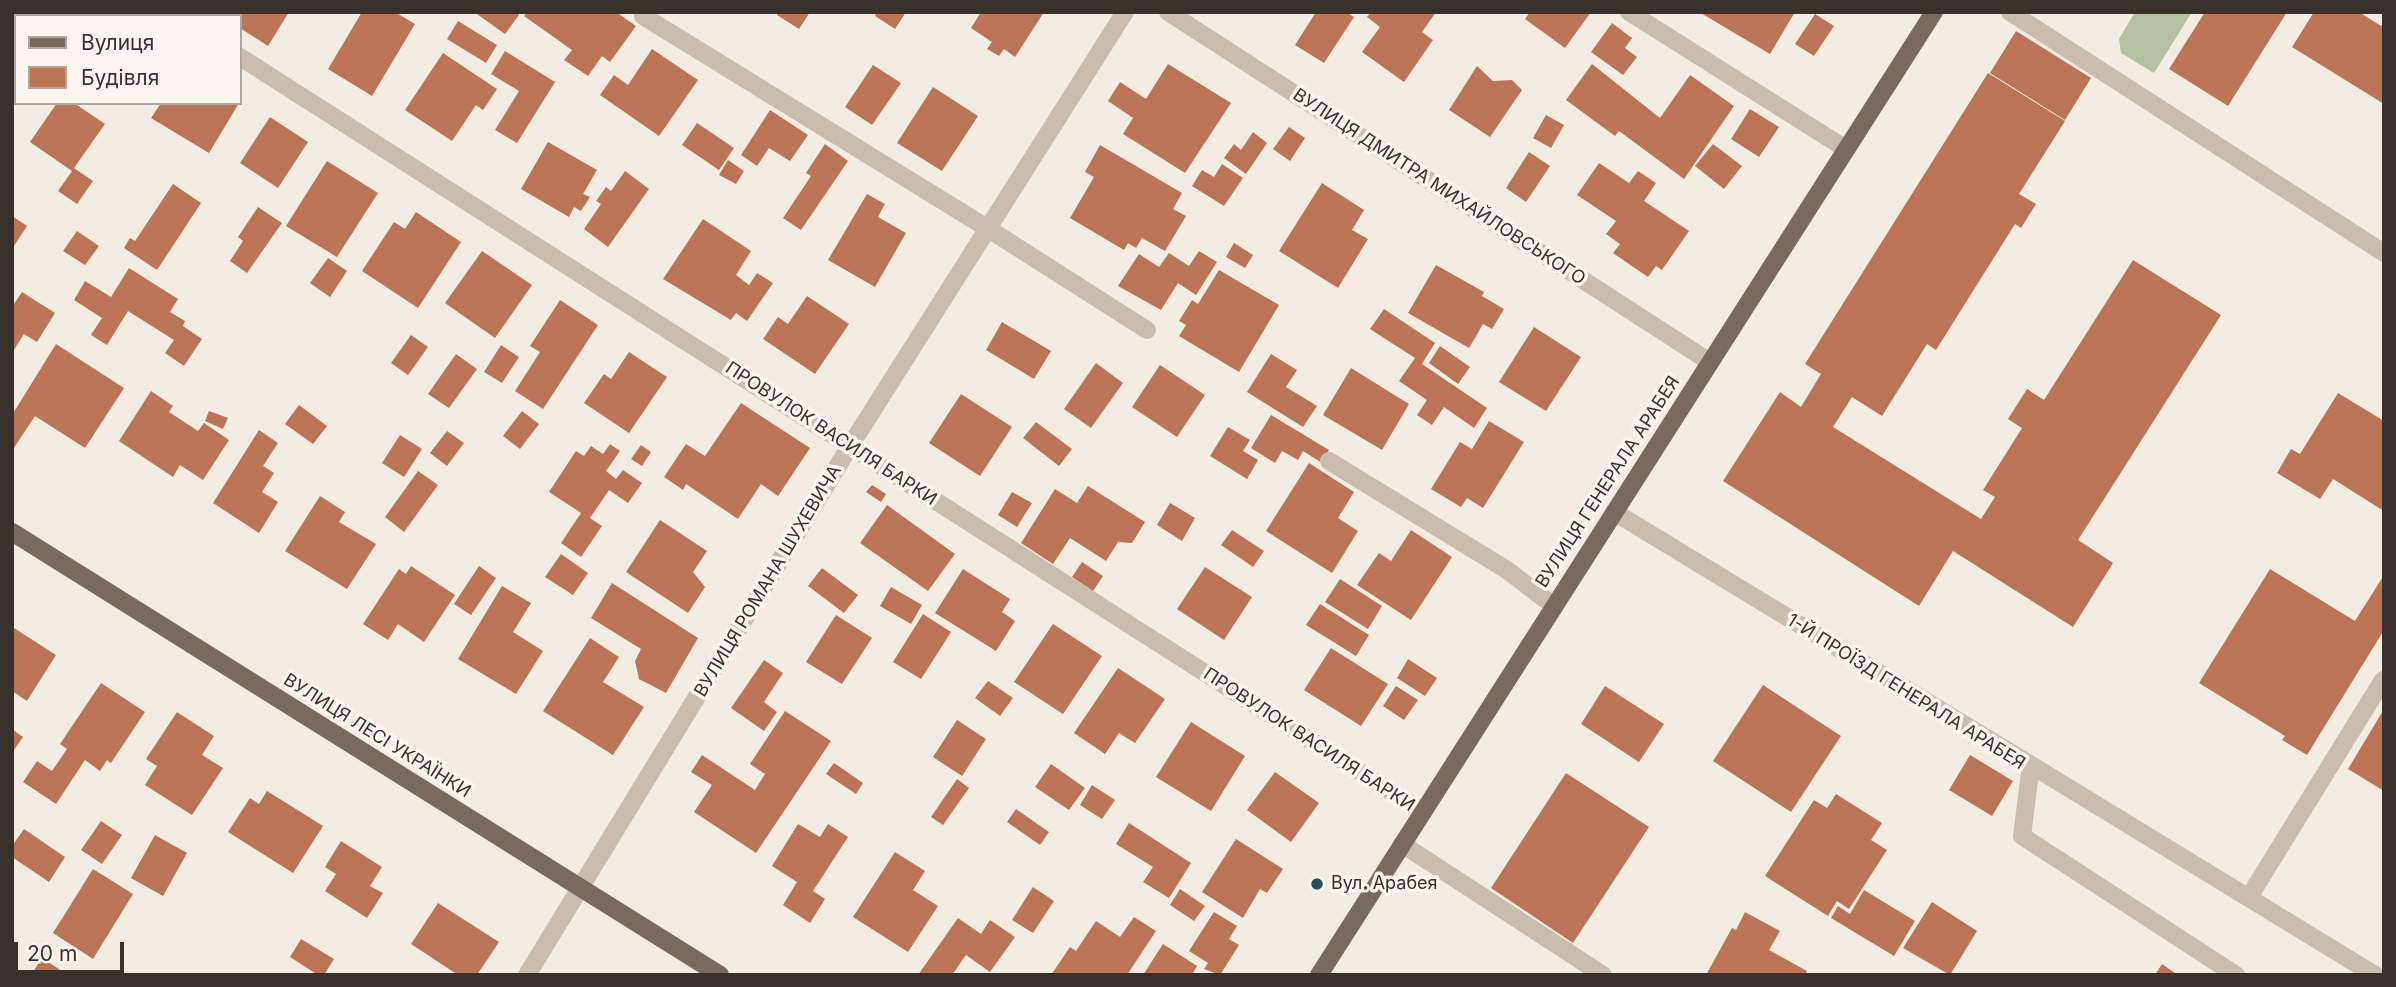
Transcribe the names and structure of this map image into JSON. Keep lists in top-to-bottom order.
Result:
{
  "streets": {
    "main road": ["ВУЛИЦЯ ГЕНЕРАЛА АРАБЕЯ", "ВУЛИЦЯ ЛЕСІ УКРАЇНКИ"],
    "street": [
      "ВУЛИЦЯ ДМИТРА МИХАЙЛОВСЬКОГО",
      "ПРОВУЛОК ВАСИЛЯ БАРКИ",
      "ВУЛИЦЯ РОМАНА ШУХЕВИЧА",
      "1-Й ПРОЇЗД ГЕНЕРАЛА АРАБЕЯ"
    ]
  },
  "crossings": [
    ["ВУЛИЦЯ ДМИТРА МИХАЙЛОВСЬКОГО", "ВУЛИЦЯ ГЕНЕРАЛА АРАБЕЯ"],
    ["ПРОВУЛОК ВАСИЛЯ БАРКИ", "ВУЛИЦЯ ГЕНЕРАЛА АРАБЕЯ"],
    ["ПРОВУЛОК ВАСИЛЯ БАРКИ", "ВУЛИЦЯ РОМАНА ШУХЕВИЧА"],
    ["ВУЛИЦЯ ГЕНЕРАЛА АРАБЕЯ", "1-Й ПРОЇЗД ГЕНЕРАЛА АРАБЕЯ"],
    ["ВУЛИЦЯ РОМАНА ШУХЕВИЧА", "ВУЛИЦЯ ЛЕСІ УКРАЇНКИ"]
  ],
  "places": ["Вул. Арабея"],
  "legend": ["Вулиця", "Будівля"],
  "scale_bar": "20 m"
}
